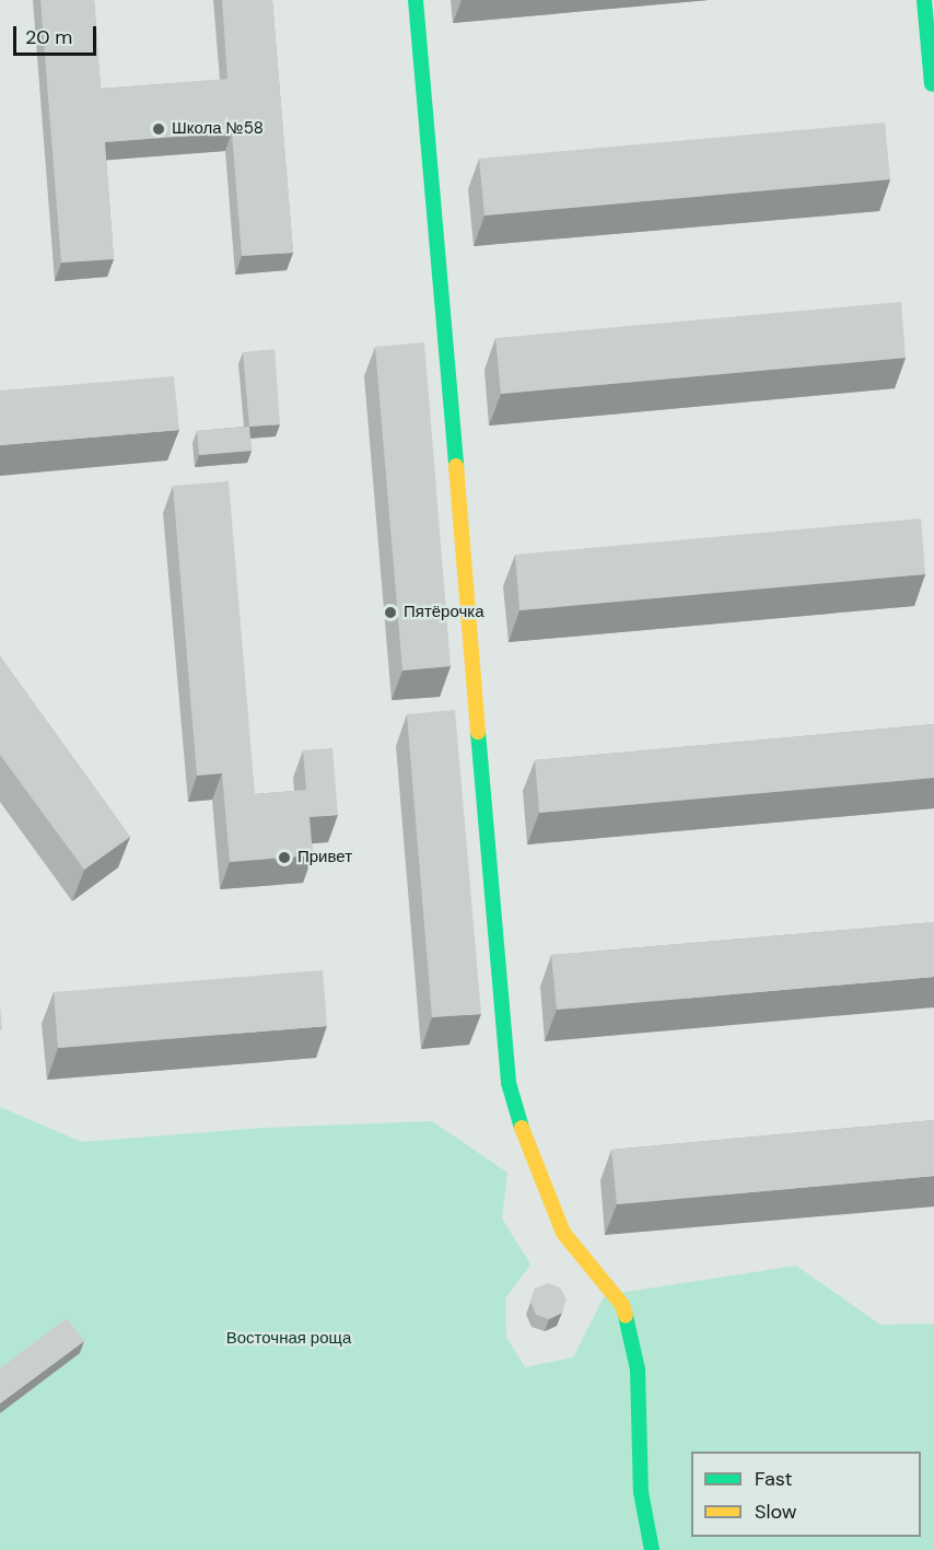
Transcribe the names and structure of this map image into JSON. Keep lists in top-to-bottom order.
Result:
{
  "parks": ["Восточная роща"],
  "places": ["Школа №58", "Пятёрочка", "Привет"],
  "legend": ["Fast", "Slow"],
  "scale_bar": "20 m"
}
